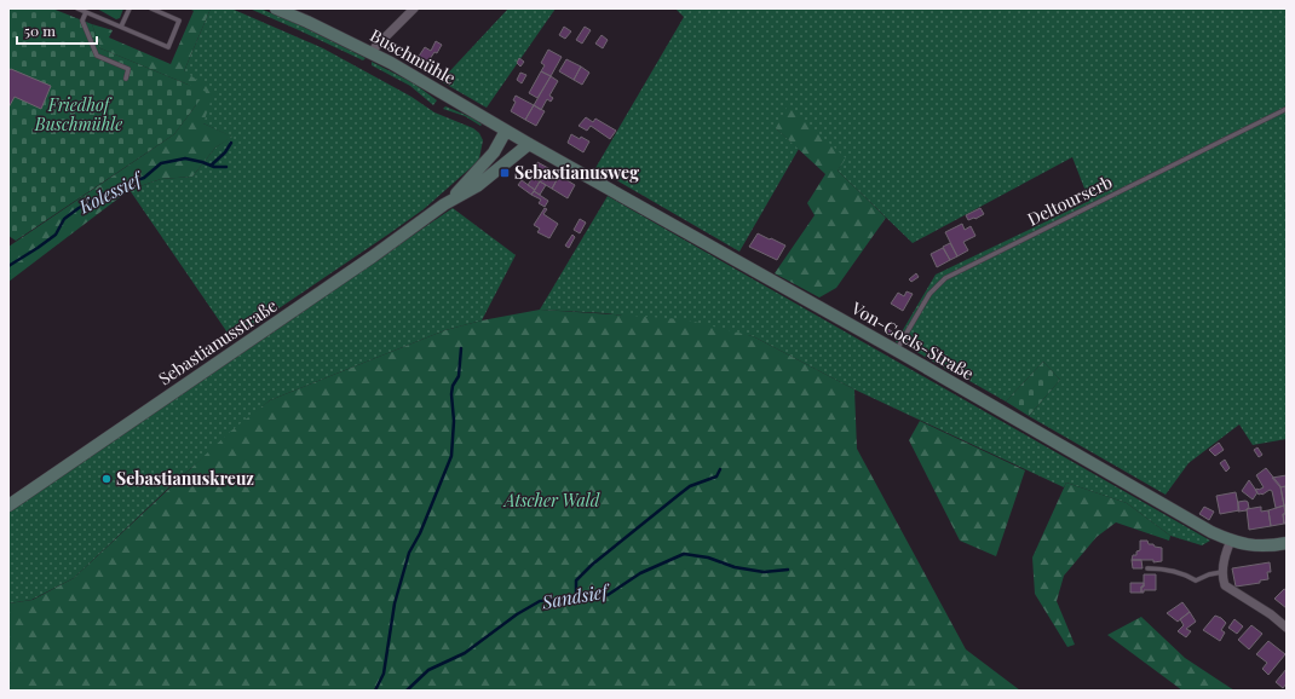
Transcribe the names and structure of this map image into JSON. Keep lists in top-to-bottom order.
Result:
{
  "streets": {
    "main road": ["Buschmühle", "Von-Coels-Straße", "Sebastianusstraße"],
    "lane": ["Deltourserb"]
  },
  "crossings": [
    ["Buschmühle", "Von-Coels-Straße"],
    ["Buschmühle", "Sebastianusstraße"],
    ["Deltourserb", "Von-Coels-Straße"],
    ["Von-Coels-Straße", "Sebastianusstraße"]
  ],
  "water": ["Kolessief", "Sandsief"],
  "parks": ["Friedhof Buschmühle", "Atscher Wald"],
  "places": {
    "transit": ["Sebastianusweg"],
    "other": ["Sebastianuskreuz"]
  },
  "scale_bar": "50 m"
}
